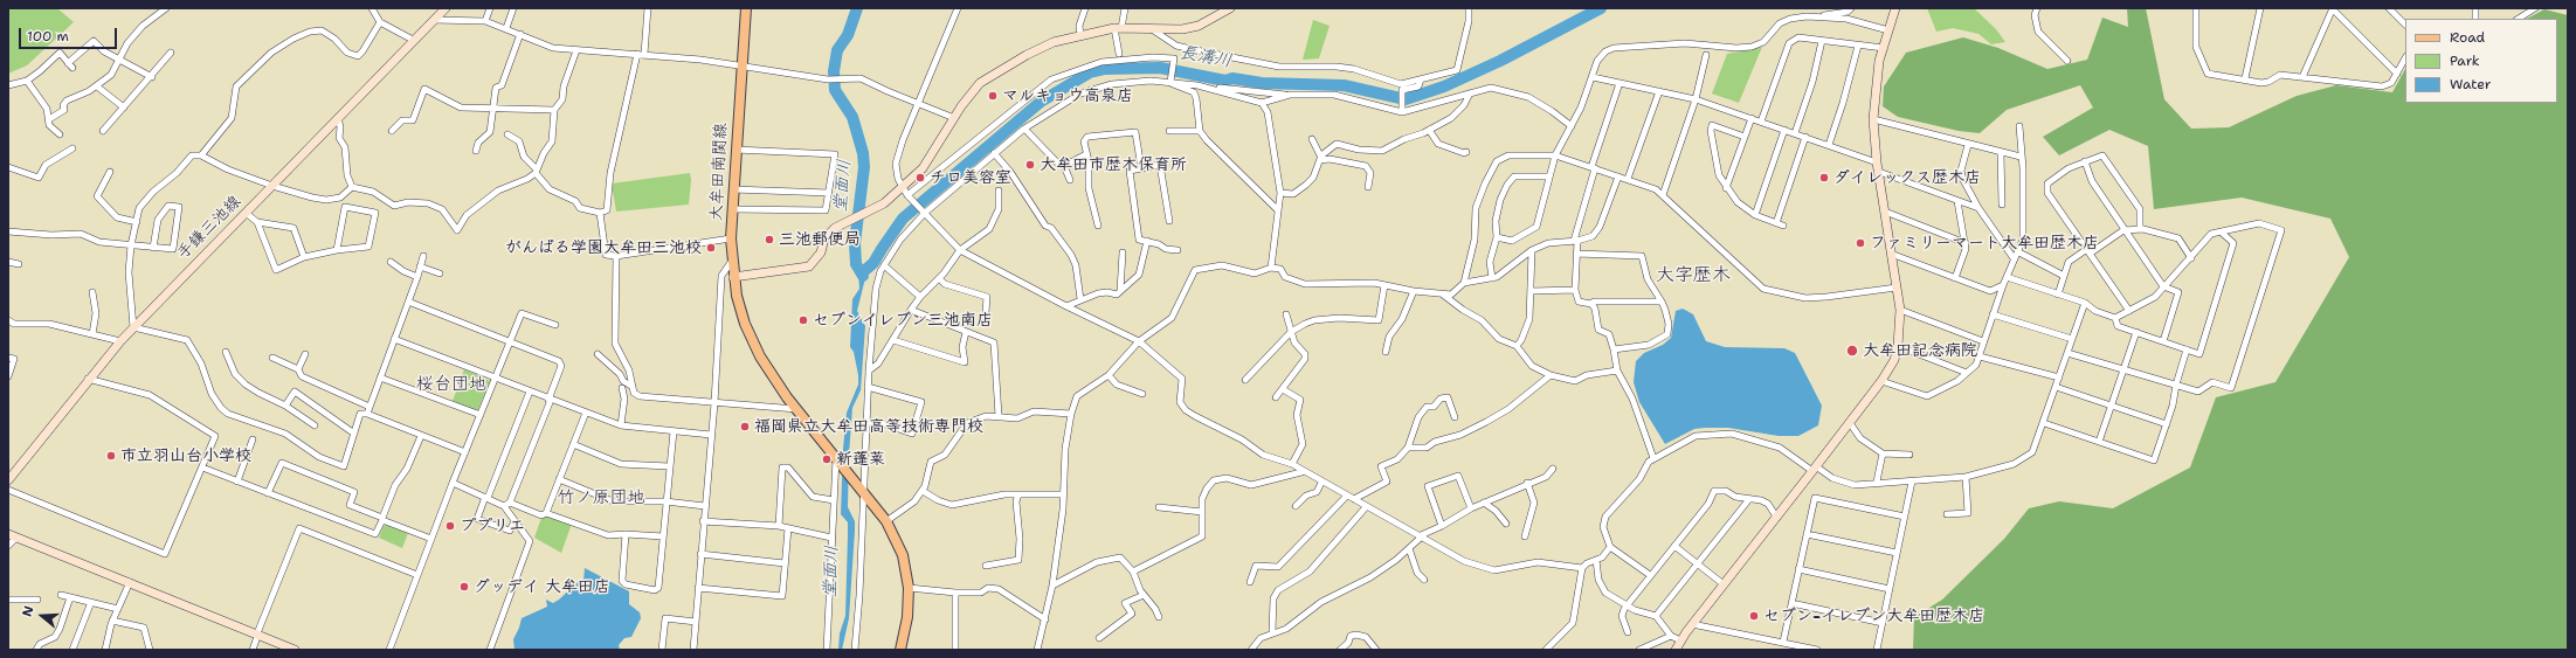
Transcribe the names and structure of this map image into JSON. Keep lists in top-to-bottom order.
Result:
{
  "streets": {
    "main road": ["大牟田南関線"],
    "street": ["手鎌三池線"]
  },
  "districts": ["大字歴木", "桜台団地", "竹ノ原団地"],
  "water": ["長溝川", "堂面川"],
  "places": [
    "マルキョウ高泉店",
    "大牟田市歴木保育所",
    "チロ美容室",
    "ダイレックス歴木店",
    "三池郵便局",
    "ファミリーマート大牟田歴木店",
    "がんばる学園大牟田三池校",
    "セブンイレブン三池南店",
    "大牟田記念病院",
    "福岡県立大牟田高等技術専門校",
    "市立羽山台小学校",
    "新蓬莱",
    "ププリエ",
    "グッデイ 大牟田店",
    "セブン-イレブン大牟田歴木店"
  ],
  "legend": ["Road", "Park", "Water"],
  "scale_bar": "100 m",
  "north": "left"
}
